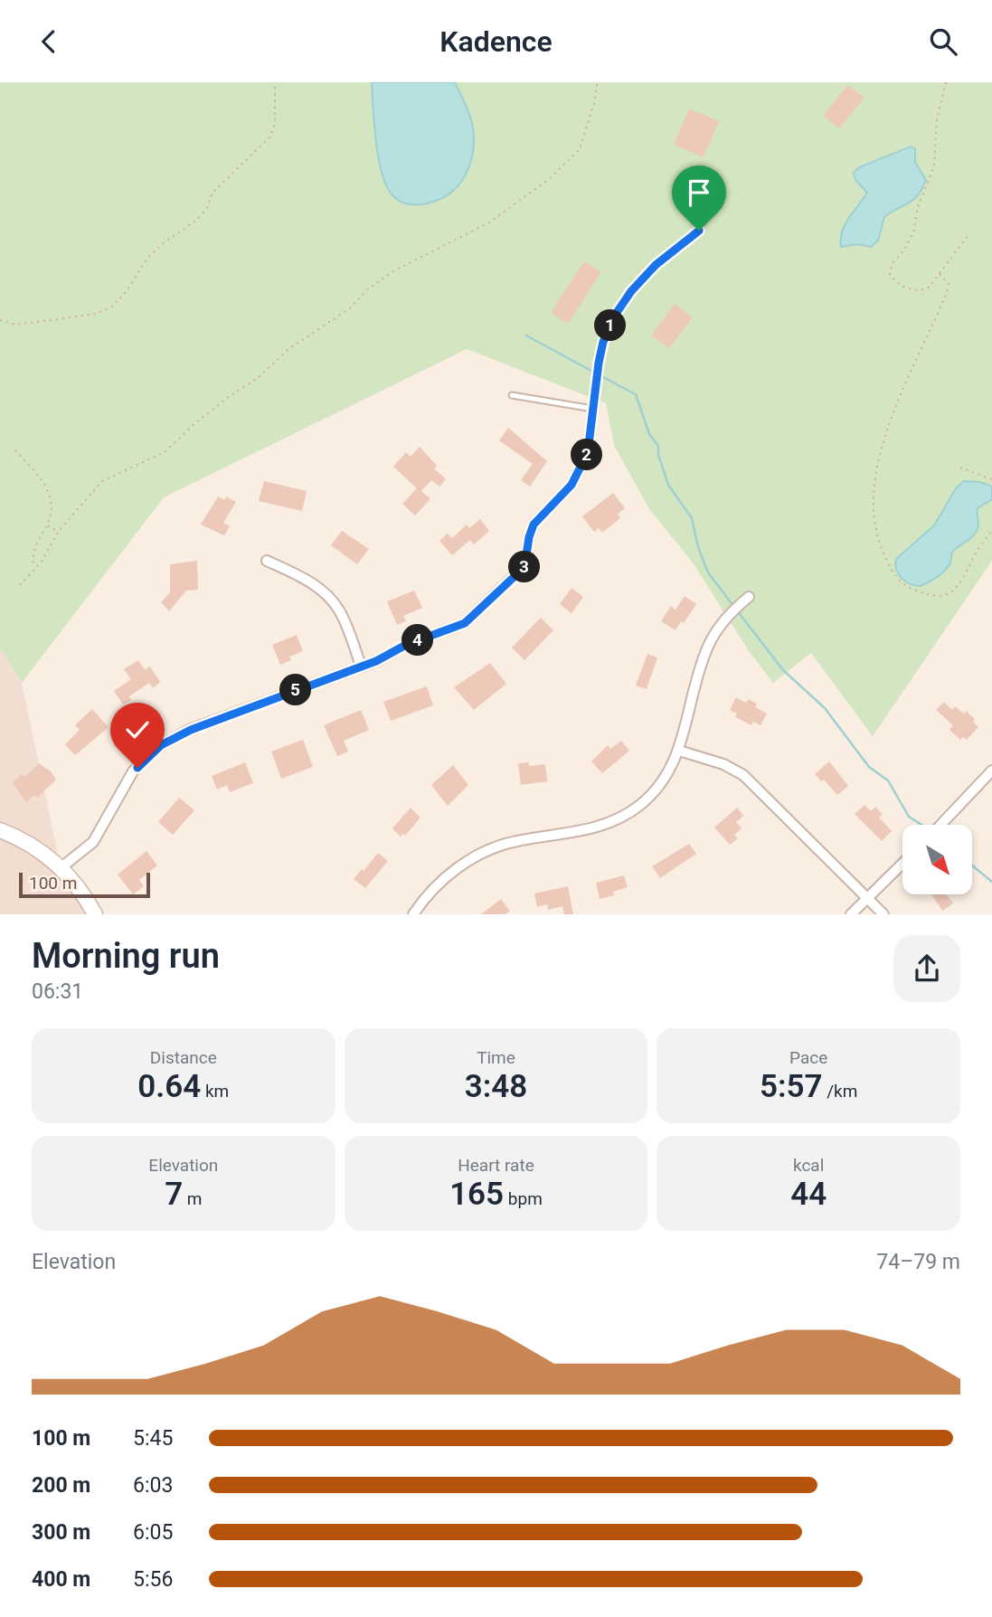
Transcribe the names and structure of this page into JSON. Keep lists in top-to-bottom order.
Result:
{
  "scale_bar": "100 m",
  "north": "bottom right",
  "page": {
    "header": "Kadence",
    "pins": [
      "1",
      "2",
      "3",
      "4",
      "5"
    ],
    "scale": "100 m",
    "heading": ["Morning run", "06:31"],
    "stats": [
      ["Distance", "0.64 km"],
      ["Time", "3:48"],
      ["Pace", "5:57 /km"],
      ["Elevation", "7 m"],
      ["Heart rate", "165 bpm"],
      ["kcal", "44"]
    ],
    "chart": ["Elevation", "74–79 m"],
    "list": [
      {
        "name": "100 m",
        "note": "5:45"
      },
      {
        "name": "200 m",
        "note": "6:03"
      },
      {
        "name": "300 m",
        "note": "6:05"
      },
      {
        "name": "400 m",
        "note": "5:56"
      }
    ]
  }
}
